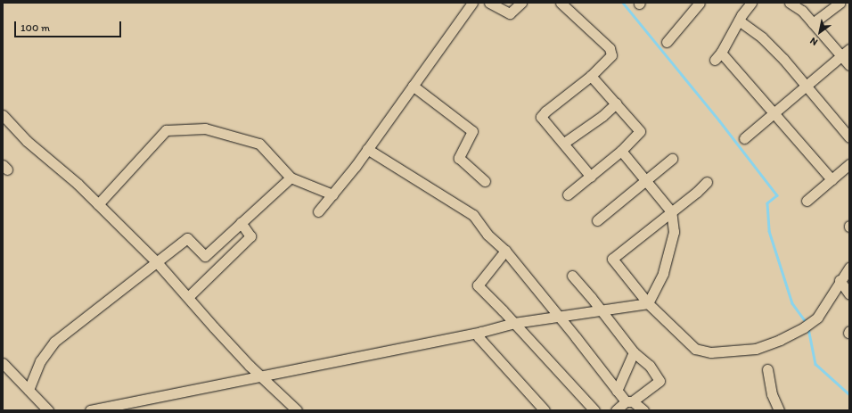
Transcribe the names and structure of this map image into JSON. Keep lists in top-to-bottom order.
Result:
{
  "scale_bar": "100 m",
  "north": "bottom left"
}
